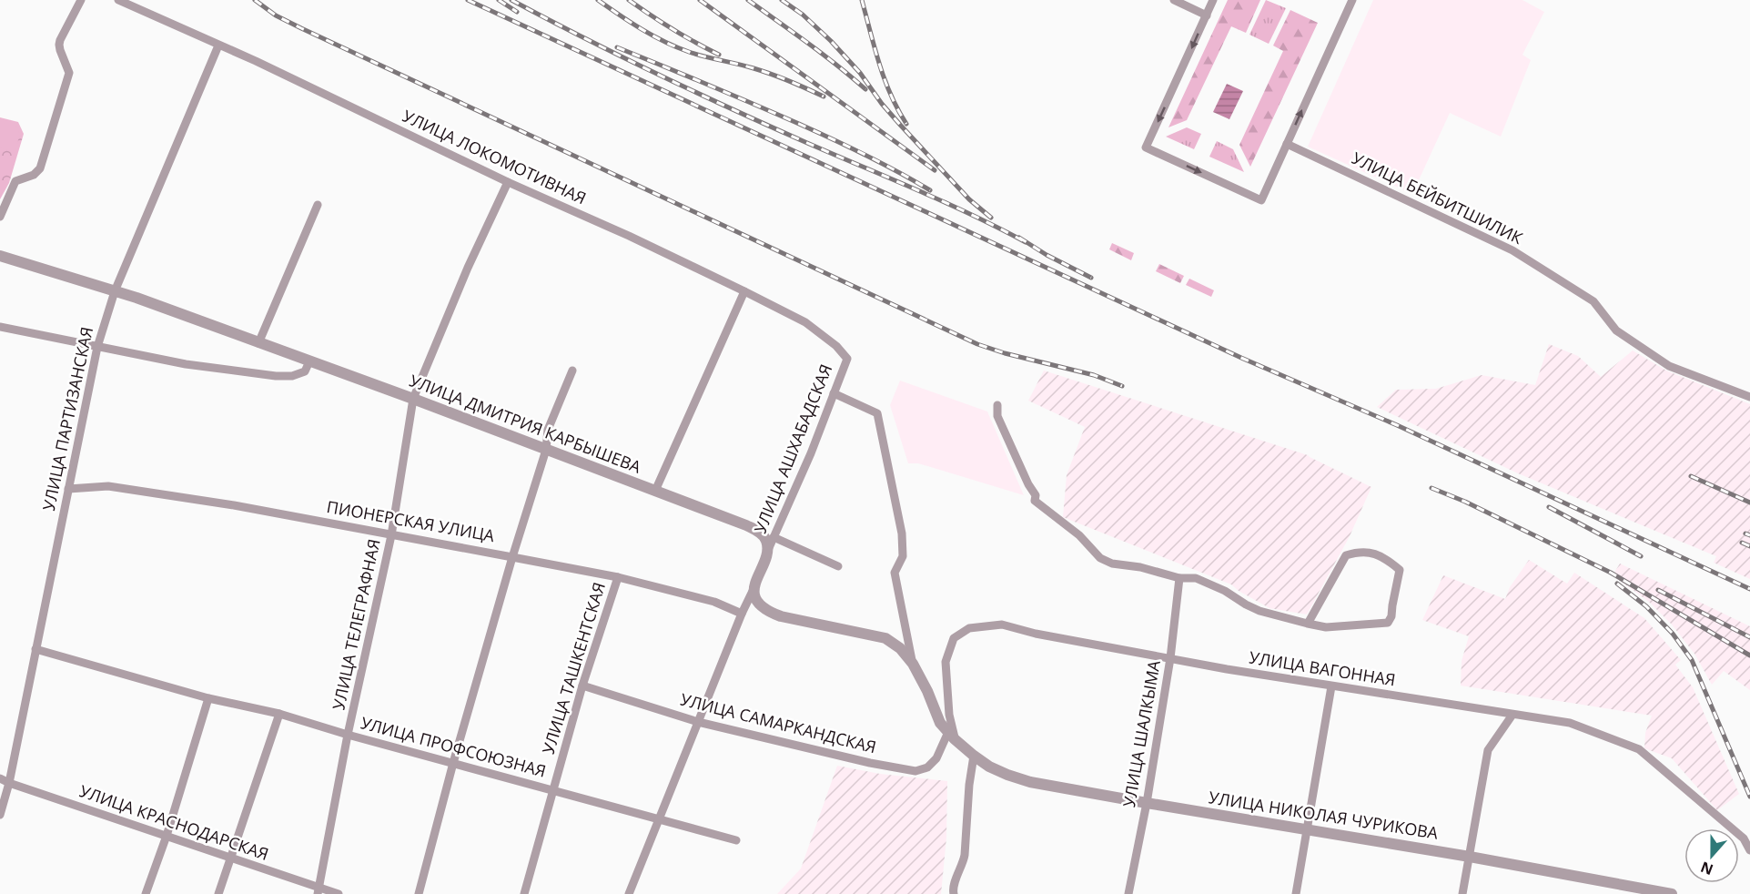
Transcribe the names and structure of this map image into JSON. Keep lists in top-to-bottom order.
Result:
{
  "streets": {
    "street": [
      "УЛИЦА ЛОКОМОТИВНАЯ",
      "УЛИЦА БЕЙБИТШИЛИК",
      "УЛИЦА ПАРТИЗАНСКАЯ",
      "УЛИЦА ДМИТРИЯ КАРБЫШЕВА",
      "УЛИЦА АШХАБАДСКАЯ",
      "ПИОНЕРСКАЯ УЛИЦА",
      "УЛИЦА ТЕЛЕГРАФНАЯ",
      "УЛИЦА ТАШКЕНТСКАЯ",
      "УЛИЦА ВАГОННАЯ",
      "УЛИЦА САМАРКАНДСКАЯ",
      "УЛИЦА ШАЛКЫМА",
      "УЛИЦА ПРОФСОЮЗНАЯ",
      "УЛИЦА НИКОЛАЯ ЧУРИКОВА",
      "УЛИЦА КРАСНОДАРСКАЯ"
    ]
  },
  "crossings": [
    ["УЛИЦА ЛОКОМОТИВНАЯ", "УЛИЦА ПАРТИЗАНСКАЯ"],
    ["УЛИЦА ЛОКОМОТИВНАЯ", "УЛИЦА АШХАБАДСКАЯ"],
    ["УЛИЦА ЛОКОМОТИВНАЯ", "УЛИЦА ТЕЛЕГРАФНАЯ"],
    ["УЛИЦА ПАРТИЗАНСКАЯ", "УЛИЦА ДМИТРИЯ КАРБЫШЕВА"],
    ["УЛИЦА ПАРТИЗАНСКАЯ", "ПИОНЕРСКАЯ УЛИЦА"],
    ["УЛИЦА ПАРТИЗАНСКАЯ", "УЛИЦА ПРОФСОЮЗНАЯ"],
    ["УЛИЦА ПАРТИЗАНСКАЯ", "УЛИЦА КРАСНОДАРСКАЯ"],
    ["УЛИЦА ДМИТРИЯ КАРБЫШЕВА", "УЛИЦА АШХАБАДСКАЯ"],
    ["УЛИЦА ДМИТРИЯ КАРБЫШЕВА", "УЛИЦА ТЕЛЕГРАФНАЯ"],
    ["ПИОНЕРСКАЯ УЛИЦА", "УЛИЦА ТЕЛЕГРАФНАЯ"],
    ["ПИОНЕРСКАЯ УЛИЦА", "УЛИЦА ТАШКЕНТСКАЯ"],
    ["УЛИЦА ТЕЛЕГРАФНАЯ", "УЛИЦА ПРОФСОЮЗНАЯ"],
    ["УЛИЦА ТЕЛЕГРАФНАЯ", "УЛИЦА КРАСНОДАРСКАЯ"],
    ["УЛИЦА ТАШКЕНТСКАЯ", "УЛИЦА САМАРКАНДСКАЯ"],
    ["УЛИЦА ТАШКЕНТСКАЯ", "УЛИЦА ПРОФСОЮЗНАЯ"],
    ["УЛИЦА ВАГОННАЯ", "УЛИЦА САМАРКАНДСКАЯ"],
    ["УЛИЦА ВАГОННАЯ", "УЛИЦА ШАЛКЫМА"],
    ["УЛИЦА ВАГОННАЯ", "УЛИЦА НИКОЛАЯ ЧУРИКОВА"],
    ["УЛИЦА САМАРКАНДСКАЯ", "УЛИЦА НИКОЛАЯ ЧУРИКОВА"],
    ["УЛИЦА ШАЛКЫМА", "УЛИЦА НИКОЛАЯ ЧУРИКОВА"]
  ],
  "north": "bottom"
}
